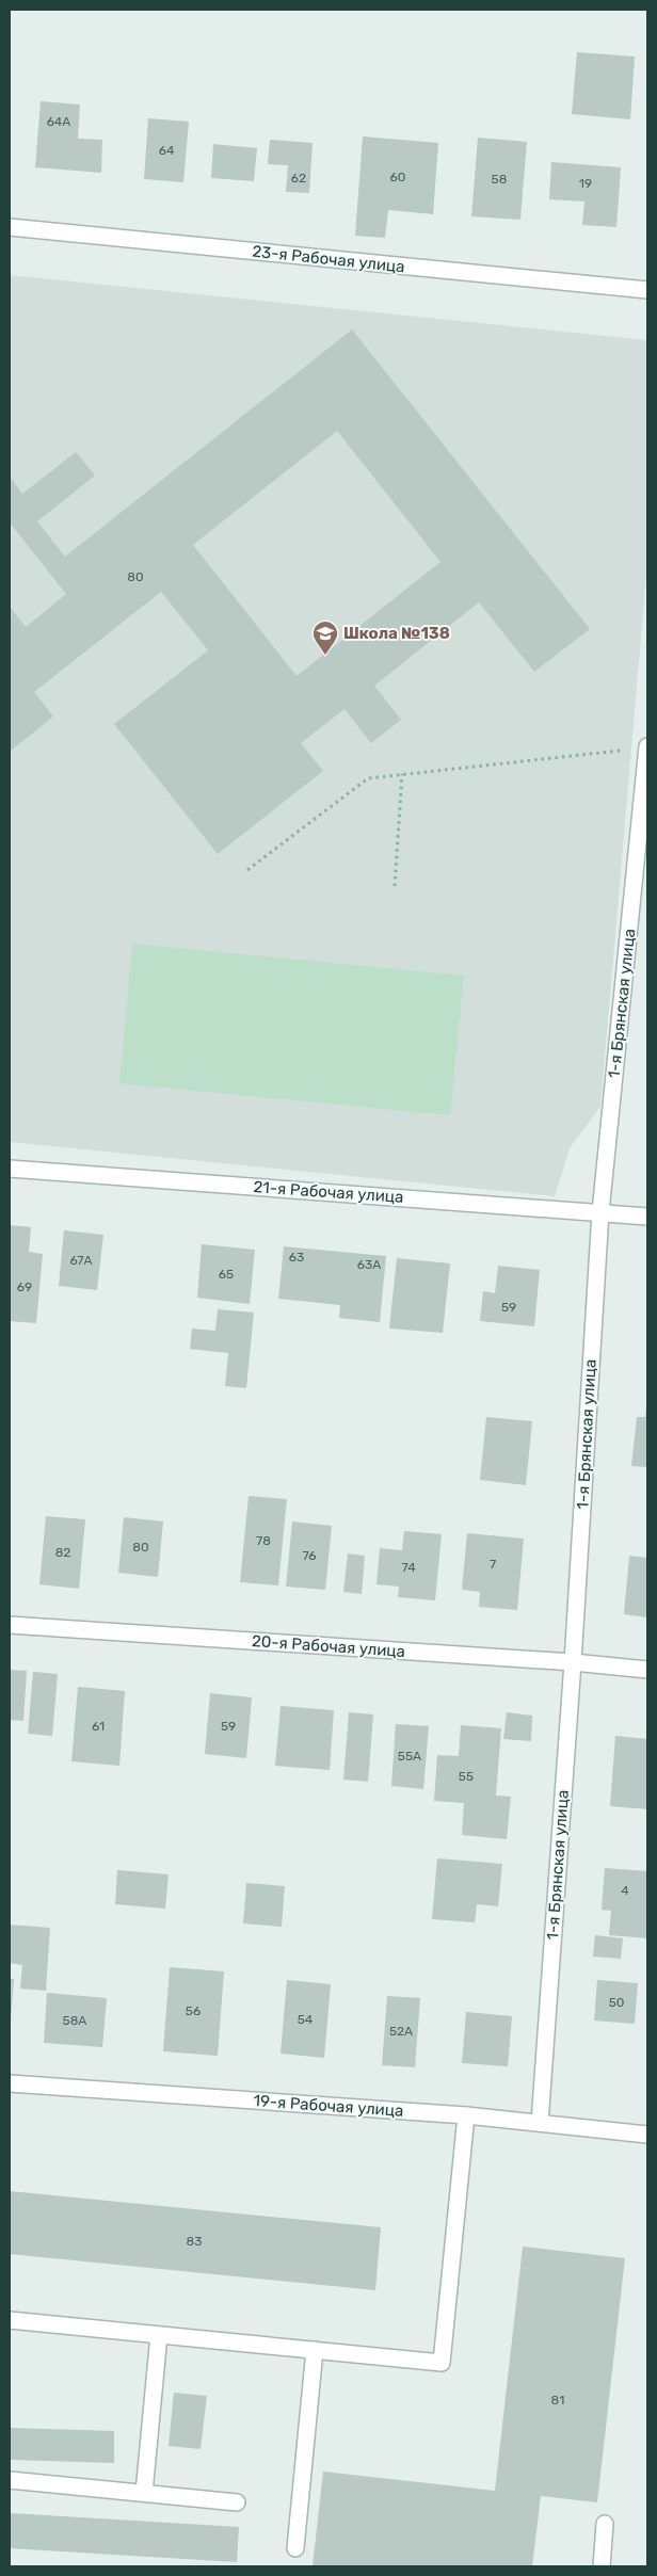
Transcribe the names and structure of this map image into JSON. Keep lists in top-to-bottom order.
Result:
{
  "streets": {
    "street": [
      "23-я Рабочая улица",
      "1-я Брянская улица",
      "21-я Рабочая улица",
      "20-я Рабочая улица",
      "19-я Рабочая улица"
    ]
  },
  "crossings": [
    ["1-я Брянская улица", "21-я Рабочая улица"],
    ["1-я Брянская улица", "20-я Рабочая улица"],
    ["1-я Брянская улица", "19-я Рабочая улица"]
  ],
  "places": {
    "school or university": ["Школа №138"]
  },
  "house_numbers": [
    "64А",
    "64",
    "60",
    "62",
    "58",
    "19",
    "80",
    "63",
    "67А",
    "63А",
    "65",
    "69",
    "59",
    "78",
    "80",
    "82",
    "76",
    "7",
    "74",
    "61",
    "59",
    "55А",
    "55",
    "4",
    "50",
    "56",
    "54",
    "58А",
    "52А",
    "83",
    "81"
  ]
}
